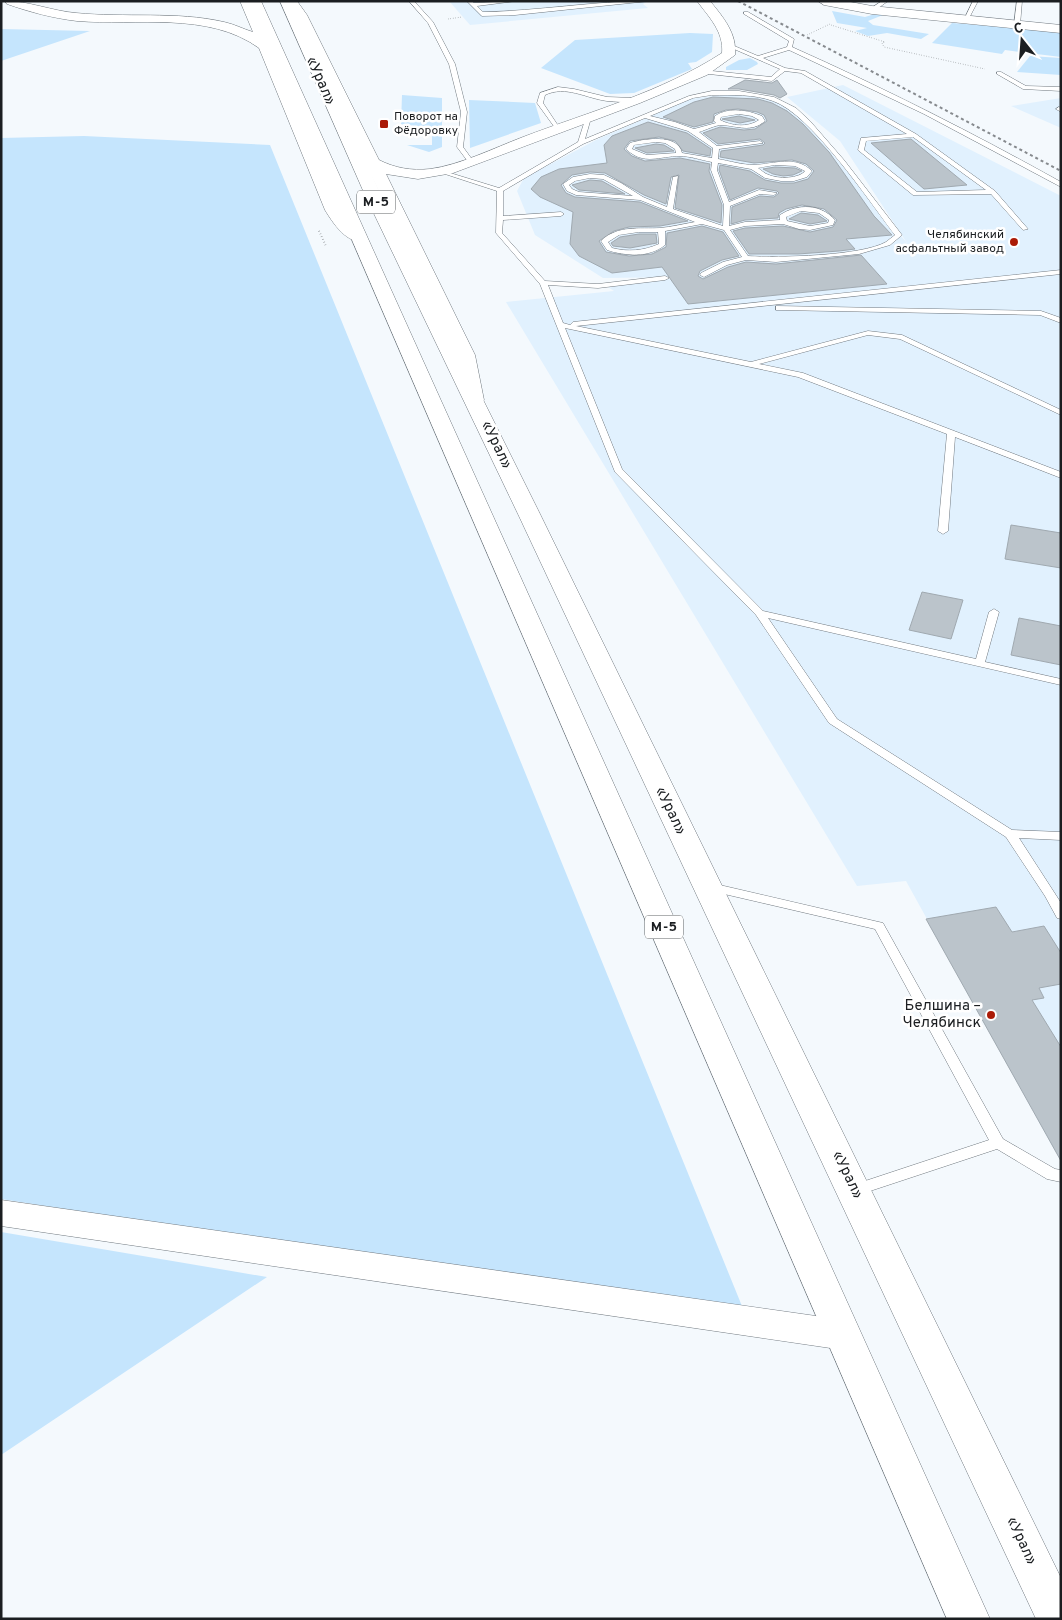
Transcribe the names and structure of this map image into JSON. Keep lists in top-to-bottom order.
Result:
{
  "streets": {
    "main road": ["«Урал»", "М-5"]
  },
  "places": {
    "transit": ["Поворот на Фёдоровку"],
    "other": ["Челябинский асфальтный завод", "Белшина – Челябинск"]
  },
  "north": "top"
}
